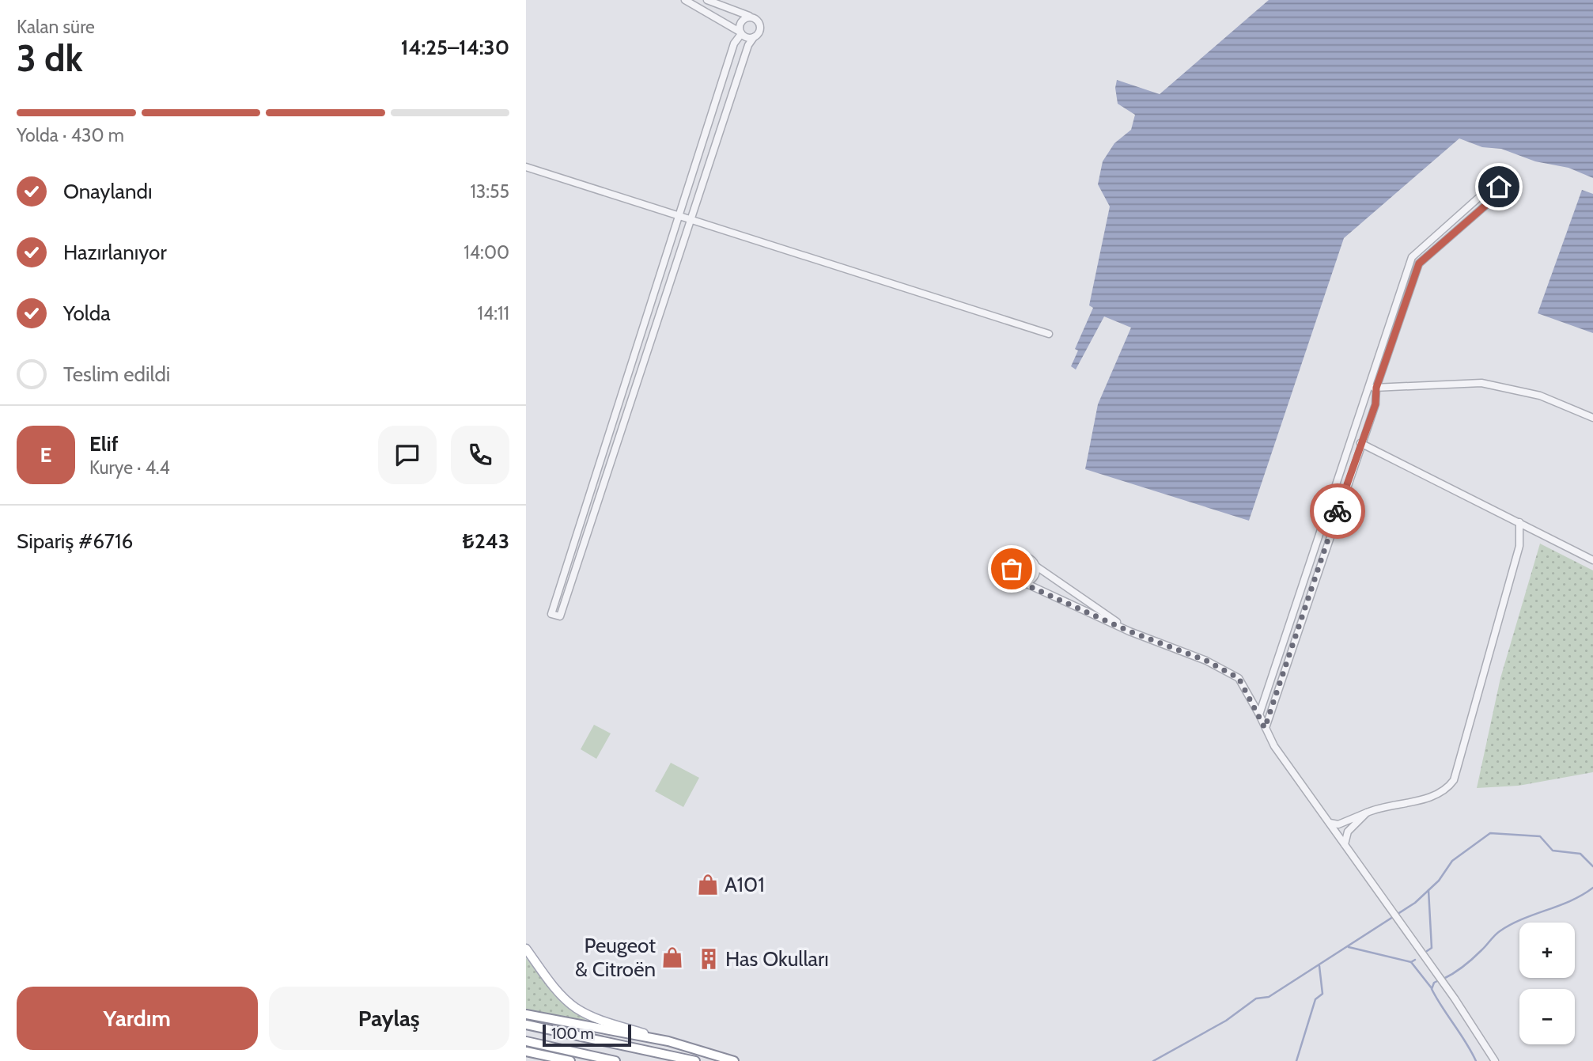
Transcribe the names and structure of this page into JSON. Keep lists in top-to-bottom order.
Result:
{
  "places": {
    "shop": ["A101", "Peugeot & Citroën"],
    "building": ["Has Okulları"]
  },
  "scale_bar": "100 m",
  "page": {
    "heading": ["3 dk", "Kalan süre", "14:25–14:30"],
    "panel": [
      "Elif",
      "Kurye · 4.4",
      "Sipariş #6716",
      "₺243"
    ],
    "bar": "Yolda · 430 m",
    "list": [
      ["Onaylandı", "13:55"],
      ["Hazırlanıyor", "14:00"],
      ["Yolda", "14:11"],
      "Teslim edildi"
    ],
    "round": "E",
    "map_buttons": ["+", "−"],
    "buttons": ["Yardım", "Paylaş"],
    "scale": "100 m"
  }
}
